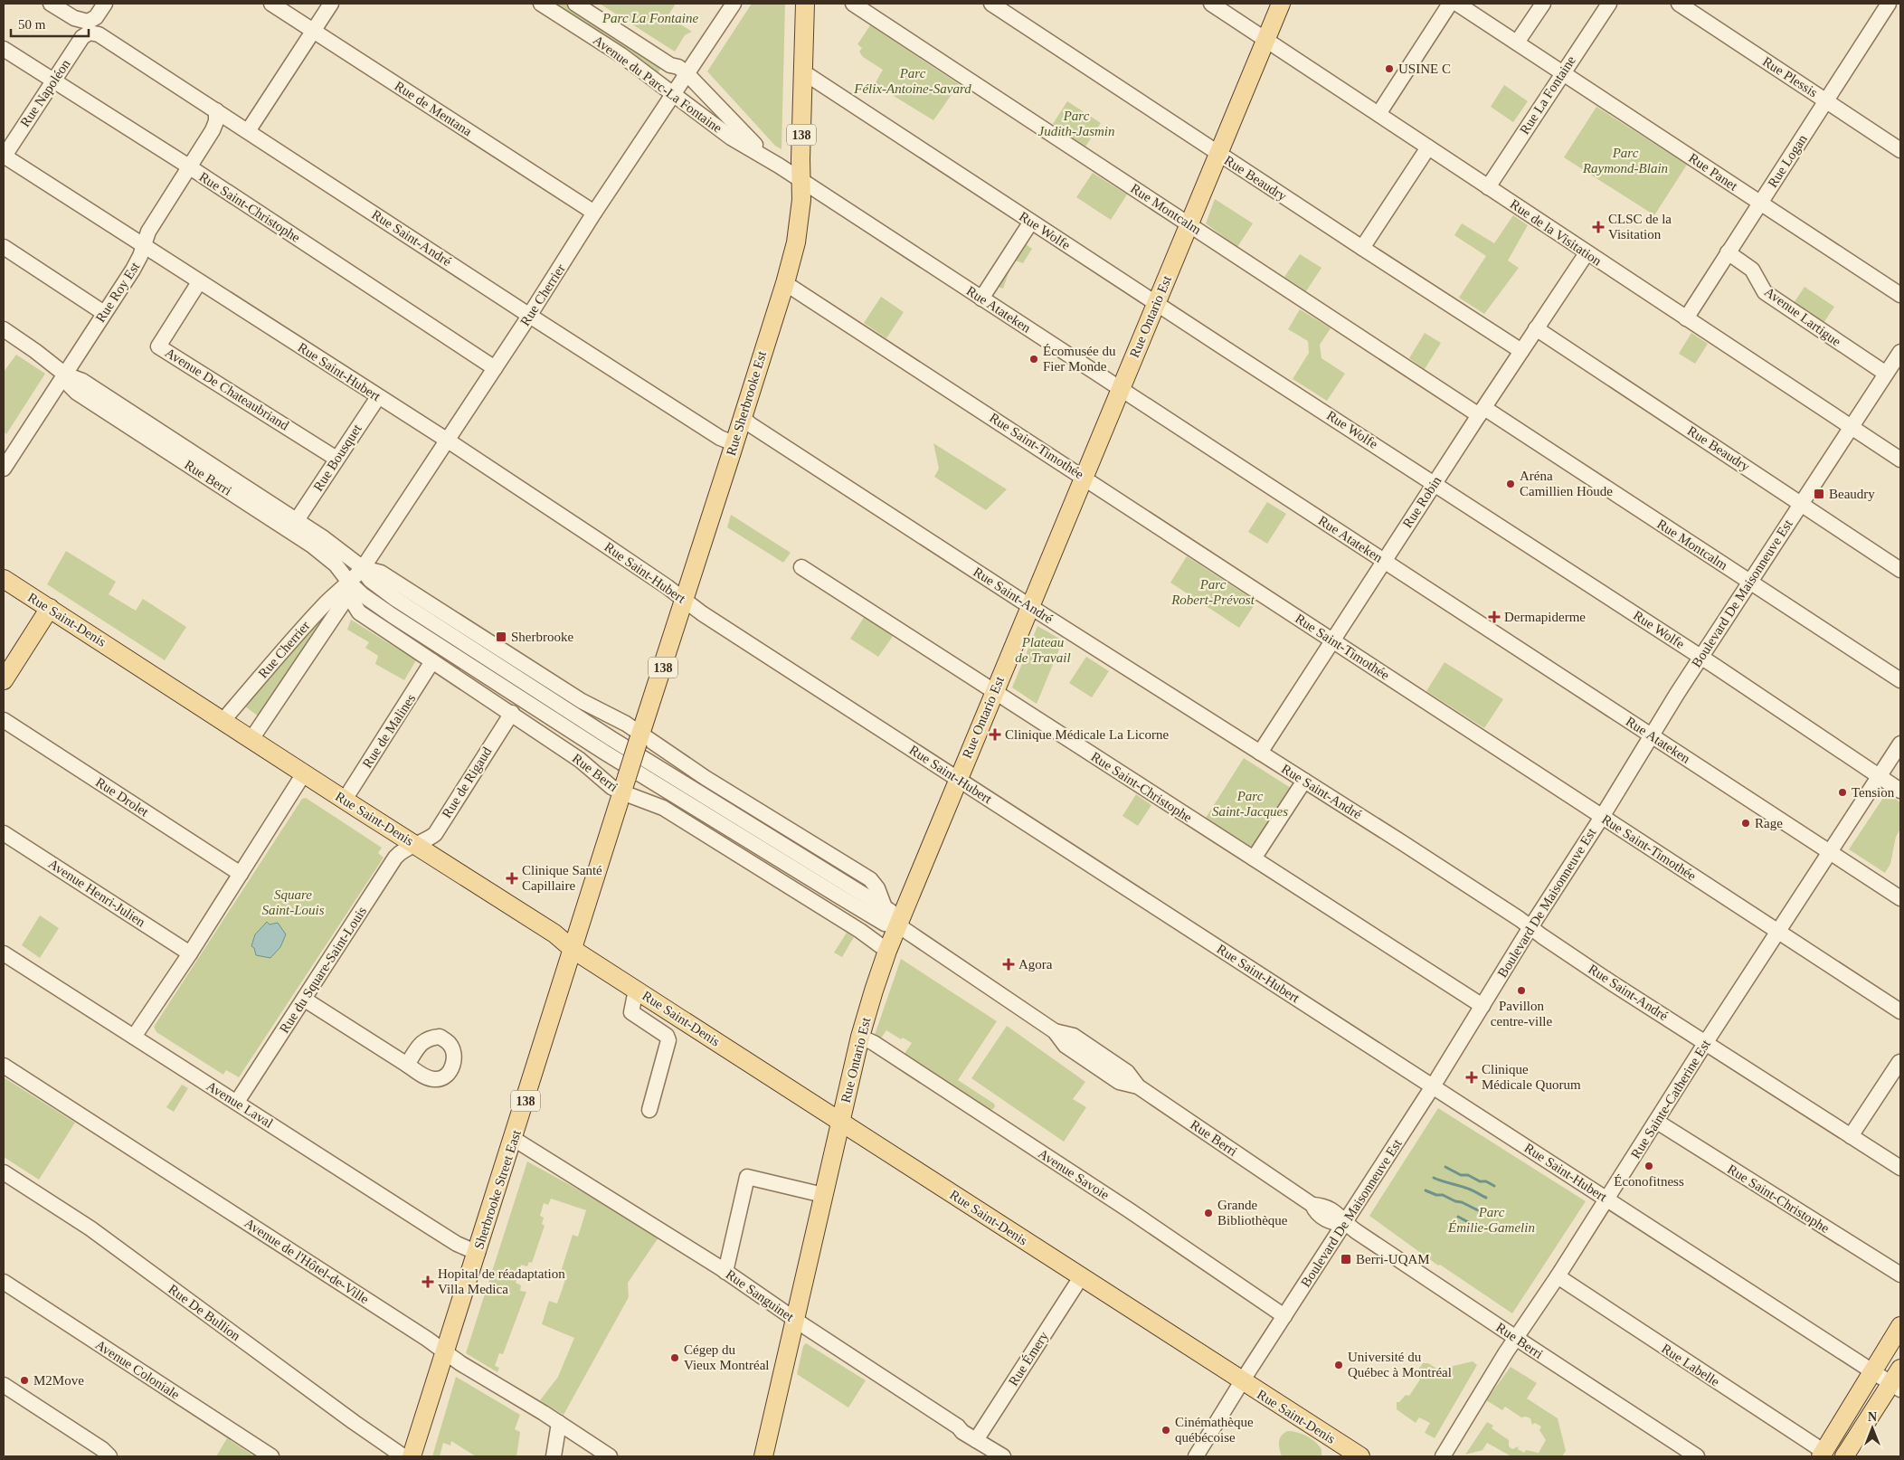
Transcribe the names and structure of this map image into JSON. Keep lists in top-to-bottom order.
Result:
{
  "streets": {
    "main road": [
      "138",
      "Rue Ontario Est",
      "Rue Sherbrooke Est",
      "Rue Saint-Denis",
      "Sherbrooke Street East"
    ],
    "street": [
      "Rue Plessis",
      "Avenue du Parc-La Fontaine",
      "Rue Napoléon",
      "Rue La Fontaine",
      "Rue de Mentana",
      "Rue Logan",
      "Rue Panet",
      "Rue Beaudry",
      "Rue Saint-Christophe",
      "Rue Montcalm",
      "Rue Wolfe",
      "Rue de la Visitation",
      "Rue Saint-André",
      "Rue Roy Est",
      "Rue Cherrier",
      "Rue Atateken",
      "Avenue Lartigue",
      "Rue Saint-Hubert",
      "Avenue De Chateaubriand",
      "Rue Saint-Timothée",
      "Rue Bousquet",
      "Rue Berri",
      "Rue Robin",
      "Boulevard De Maisonneuve Est",
      "Rue de Malines",
      "Rue de Rigaud",
      "Rue Drolet",
      "Avenue Henri-Julien",
      "Rue du Square-Saint-Louis",
      "Rue Sainte-Catherine Est",
      "Avenue Laval",
      "Avenue Savoie",
      "Avenue de l'Hôtel-de-Ville",
      "Rue Sanguinet",
      "Rue De Bullion",
      "Rue Émery",
      "Rue Labelle",
      "Avenue Coloniale"
    ]
  },
  "crossings": [
    ["Rue Plessis", "Rue Logan"],
    ["Avenue du Parc-La Fontaine", "Rue Cherrier"],
    ["Avenue du Parc-La Fontaine", "Rue Atateken"],
    ["Avenue du Parc-La Fontaine", "Rue Sherbrooke Est"],
    ["Rue Napoléon", "Rue Saint-Christophe"],
    ["Rue Napoléon", "Rue Saint-André"],
    ["Rue Napoléon", "Rue Saint-Hubert"],
    ["Rue La Fontaine", "Rue Panet"],
    ["Rue La Fontaine", "Rue de la Visitation"],
    ["Rue de Mentana", "Rue Cherrier"],
    ["Rue Logan", "Rue Panet"],
    ["Rue Logan", "Rue de la Visitation"],
    ["Rue Logan", "Avenue Lartigue"],
    ["Rue Beaudry", "Rue Ontario Est"],
    ["Rue Beaudry", "Rue Robin"],
    ["Rue Beaudry", "Boulevard De Maisonneuve Est"],
    ["Rue Saint-Christophe", "Rue Roy Est"],
    ["Rue Saint-Christophe", "Rue Cherrier"],
    ["Rue Saint-Christophe", "Rue Ontario Est"],
    ["Rue Saint-Christophe", "Boulevard De Maisonneuve Est"],
    ["Rue Saint-Christophe", "Rue Sainte-Catherine Est"],
    ["Rue Montcalm", "Rue Ontario Est"],
    ["Rue Montcalm", "Rue Robin"],
    ["Rue Montcalm", "Boulevard De Maisonneuve Est"],
    ["Rue Wolfe", "Rue Ontario Est"],
    ["Rue Wolfe", "Rue Sherbrooke Est"],
    ["Rue Wolfe", "Rue Robin"],
    ["Rue Wolfe", "Boulevard De Maisonneuve Est"],
    ["Rue Wolfe", "Rue Sainte-Catherine Est"],
    ["Rue de la Visitation", "Rue Ontario Est"],
    ["Rue de la Visitation", "Rue Robin"],
    ["Rue de la Visitation", "Boulevard De Maisonneuve Est"],
    ["Rue Saint-André", "Rue Roy Est"],
    ["Rue Saint-André", "Rue Cherrier"],
    ["Rue Saint-André", "Rue Ontario Est"],
    ["Rue Saint-André", "Rue Sherbrooke Est"],
    ["Rue Saint-André", "Rue Robin"],
    ["Rue Saint-André", "Boulevard De Maisonneuve Est"],
    ["Rue Saint-André", "Rue Sainte-Catherine Est"],
    ["Rue Roy Est", "Rue Saint-Hubert"],
    ["Rue Roy Est", "Rue Berri"],
    ["Rue Cherrier", "Rue Saint-Hubert"],
    ["Rue Cherrier", "Rue Berri"],
    ["Rue Cherrier", "Rue Saint-Denis"],
    ["Rue Atateken", "Rue Ontario Est"],
    ["Rue Atateken", "Rue Sherbrooke Est"],
    ["Rue Atateken", "Rue Robin"],
    ["Rue Atateken", "Boulevard De Maisonneuve Est"],
    ["Rue Atateken", "Rue Sainte-Catherine Est"],
    ["Rue Ontario Est", "Rue Saint-Hubert"],
    ["Rue Ontario Est", "Rue Saint-Timothée"],
    ["Rue Ontario Est", "Rue Berri"],
    ["Rue Ontario Est", "Rue Saint-Denis"],
    ["Rue Ontario Est", "Avenue Savoie"],
    ["Rue Ontario Est", "Rue Sanguinet"],
    ["Avenue Lartigue", "Boulevard De Maisonneuve Est"],
    ["Rue Saint-Hubert", "Avenue De Chateaubriand"],
    ["Rue Saint-Hubert", "Rue Sherbrooke Est"],
    ["Rue Saint-Hubert", "Rue Bousquet"],
    ["Rue Saint-Hubert", "Boulevard De Maisonneuve Est"],
    ["Rue Saint-Hubert", "Rue Sainte-Catherine Est"],
    ["Avenue De Chateaubriand", "Rue Bousquet"],
    ["Rue Sherbrooke Est", "Rue Saint-Timothée"],
    ["Rue Sherbrooke Est", "Rue Berri"],
    ["Rue Sherbrooke Est", "Sherbrooke Street East"],
    ["Rue Saint-Timothée", "Rue Robin"],
    ["Rue Saint-Timothée", "Boulevard De Maisonneuve Est"],
    ["Rue Saint-Timothée", "Rue Sainte-Catherine Est"],
    ["Rue Bousquet", "Rue Berri"],
    ["Rue Berri", "Boulevard De Maisonneuve Est"],
    ["Rue Berri", "Rue de Malines"],
    ["Rue Berri", "Rue de Rigaud"],
    ["Rue Berri", "Rue Sainte-Catherine Est"],
    ["Rue Berri", "Sherbrooke Street East"],
    ["Boulevard De Maisonneuve Est", "Rue Saint-Denis"],
    ["Boulevard De Maisonneuve Est", "Avenue Savoie"],
    ["Rue Saint-Denis", "Rue de Malines"],
    ["Rue Saint-Denis", "Rue de Rigaud"],
    ["Rue Saint-Denis", "Rue du Square-Saint-Louis"],
    ["Rue Saint-Denis", "Sherbrooke Street East"],
    ["Rue Saint-Denis", "Rue Émery"],
    ["Rue de Rigaud", "Rue du Square-Saint-Louis"],
    ["Rue du Square-Saint-Louis", "Avenue Laval"],
    ["Rue Sainte-Catherine Est", "Rue Labelle"],
    ["Avenue Laval", "Sherbrooke Street East"],
    ["Sherbrooke Street East", "Avenue de l'Hôtel-de-Ville"],
    ["Sherbrooke Street East", "Rue Sanguinet"],
    ["Rue Sanguinet", "Rue Émery"]
  ],
  "parks": [
    "Parc La Fontaine",
    "Parc Félix-Antoine-Savard",
    "Parc Judith-Jasmin",
    "Parc Raymond-Blain",
    "Parc Robert-Prévost",
    "Plateau de Travail",
    "Parc Saint-Jacques",
    "Square Saint-Louis",
    "Parc Émilie-Gamelin"
  ],
  "places": {
    "other": [
      "USINE C",
      "Écomusée du Fier Monde",
      "Aréna Camillien Houde",
      "Tension",
      "Rage",
      "Pavillon centre-ville",
      "Éconofitness",
      "Grande Bibliothèque",
      "Cégep du Vieux Montréal",
      "Université du Québec à Montréal",
      "M2Move",
      "Cinémathèque québécoise"
    ],
    "health": [
      "CLSC de la Visitation",
      "Dermapiderme",
      "Clinique Médicale La Licorne",
      "Clinique Santé Capillaire",
      "Agora",
      "Clinique Médicale Quorum",
      "Hopital de réadaptation Villa Medica"
    ],
    "transit": ["Beaudry", "Sherbrooke", "Berri-UQAM"]
  },
  "scale_bar": "50 m",
  "north": "top"
}
